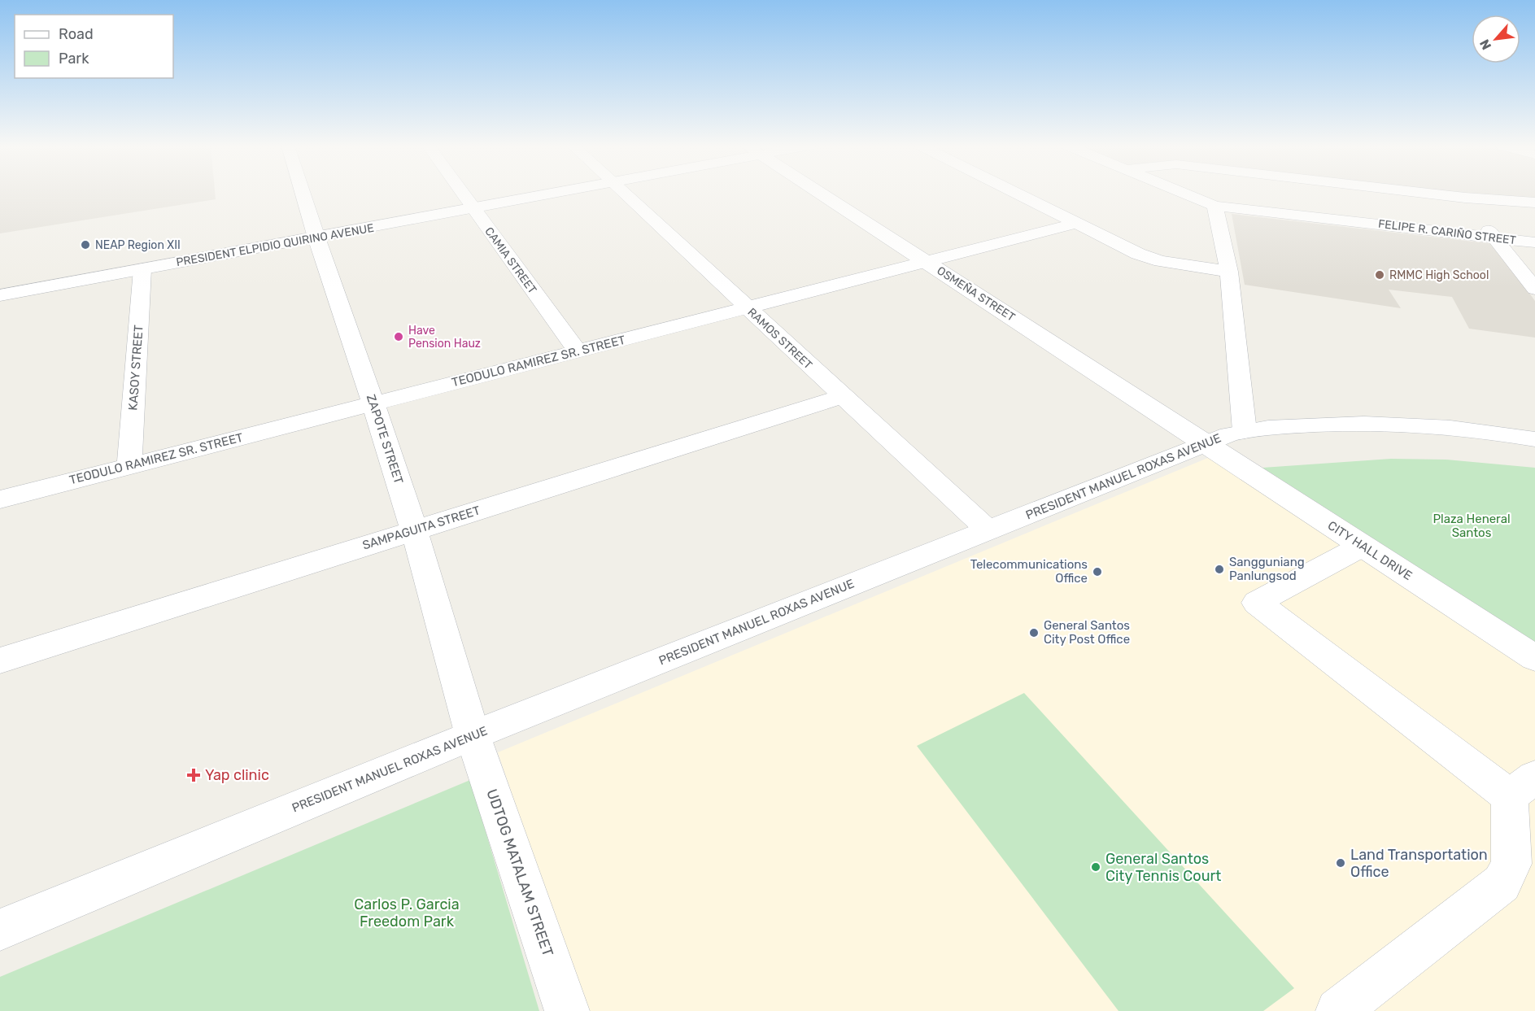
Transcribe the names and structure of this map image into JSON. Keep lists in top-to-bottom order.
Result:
{
  "streets": {
    "street": [
      "FELIPE R. CARIÑO STREET",
      "PRESIDENT ELPIDIO QUIRINO AVENUE",
      "CAMIA STREET",
      "OSMEÑA STREET",
      "RAMOS STREET",
      "TEODULO RAMIREZ SR. STREET",
      "KASOY STREET",
      "ZAPOTE STREET",
      "PRESIDENT MANUEL ROXAS AVENUE",
      "SAMPAGUITA STREET",
      "CITY HALL DRIVE",
      "UDTOG MATALAM STREET"
    ]
  },
  "crossings": [
    ["PRESIDENT ELPIDIO QUIRINO AVENUE", "CAMIA STREET"],
    ["PRESIDENT ELPIDIO QUIRINO AVENUE", "KASOY STREET"],
    ["PRESIDENT ELPIDIO QUIRINO AVENUE", "ZAPOTE STREET"],
    ["CAMIA STREET", "TEODULO RAMIREZ SR. STREET"],
    ["OSMEÑA STREET", "TEODULO RAMIREZ SR. STREET"],
    ["OSMEÑA STREET", "PRESIDENT MANUEL ROXAS AVENUE"],
    ["OSMEÑA STREET", "CITY HALL DRIVE"],
    ["RAMOS STREET", "TEODULO RAMIREZ SR. STREET"],
    ["RAMOS STREET", "PRESIDENT MANUEL ROXAS AVENUE"],
    ["RAMOS STREET", "SAMPAGUITA STREET"],
    ["TEODULO RAMIREZ SR. STREET", "KASOY STREET"],
    ["TEODULO RAMIREZ SR. STREET", "ZAPOTE STREET"],
    ["ZAPOTE STREET", "PRESIDENT MANUEL ROXAS AVENUE"],
    ["ZAPOTE STREET", "SAMPAGUITA STREET"],
    ["ZAPOTE STREET", "UDTOG MATALAM STREET"],
    ["PRESIDENT MANUEL ROXAS AVENUE", "CITY HALL DRIVE"],
    ["PRESIDENT MANUEL ROXAS AVENUE", "UDTOG MATALAM STREET"]
  ],
  "parks": ["Plaza Heneral Santos", "Carlos P. Garcia Freedom Park"],
  "places": {
    "other": [
      "NEAP Region XII",
      "RMMC High School",
      "Have Pension Hauz",
      "Sangguniang Panlungsod",
      "Telecommunications Office",
      "General Santos City Post Office",
      "Land Transportation Office",
      "General Santos City Tennis Court"
    ],
    "health": ["Yap clinic"]
  },
  "legend": ["Road", "Park"],
  "north": "bottom left"
}
